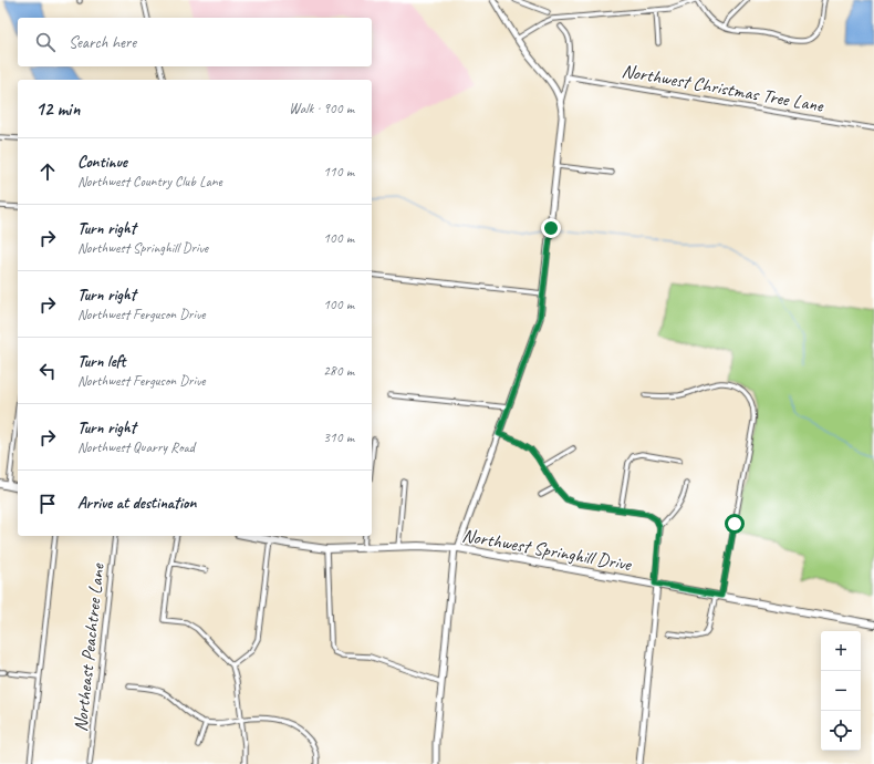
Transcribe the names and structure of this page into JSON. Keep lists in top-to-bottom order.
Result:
{
  "streets": {
    "main road": ["Northwest Springhill Drive"],
    "street": ["Northwest Christmas Tree Lane", "Northeast Peachtree Lane"]
  },
  "page": {
    "search": "Search here",
    "heading": ["12 min", "Walk · 900 m"],
    "list": [
      ["Continue", "Northwest Country Club Lane", "110 m"],
      ["Turn right", "Northwest Springhill Drive", "100 m"],
      ["Turn right", "Northwest Ferguson Drive", "100 m"],
      ["Turn left", "Northwest Ferguson Drive", "280 m"],
      ["Turn right", "Northwest Quarry Road", "310 m"],
      "Arrive at destination"
    ],
    "map_buttons": ["+", "−"]
  }
}
